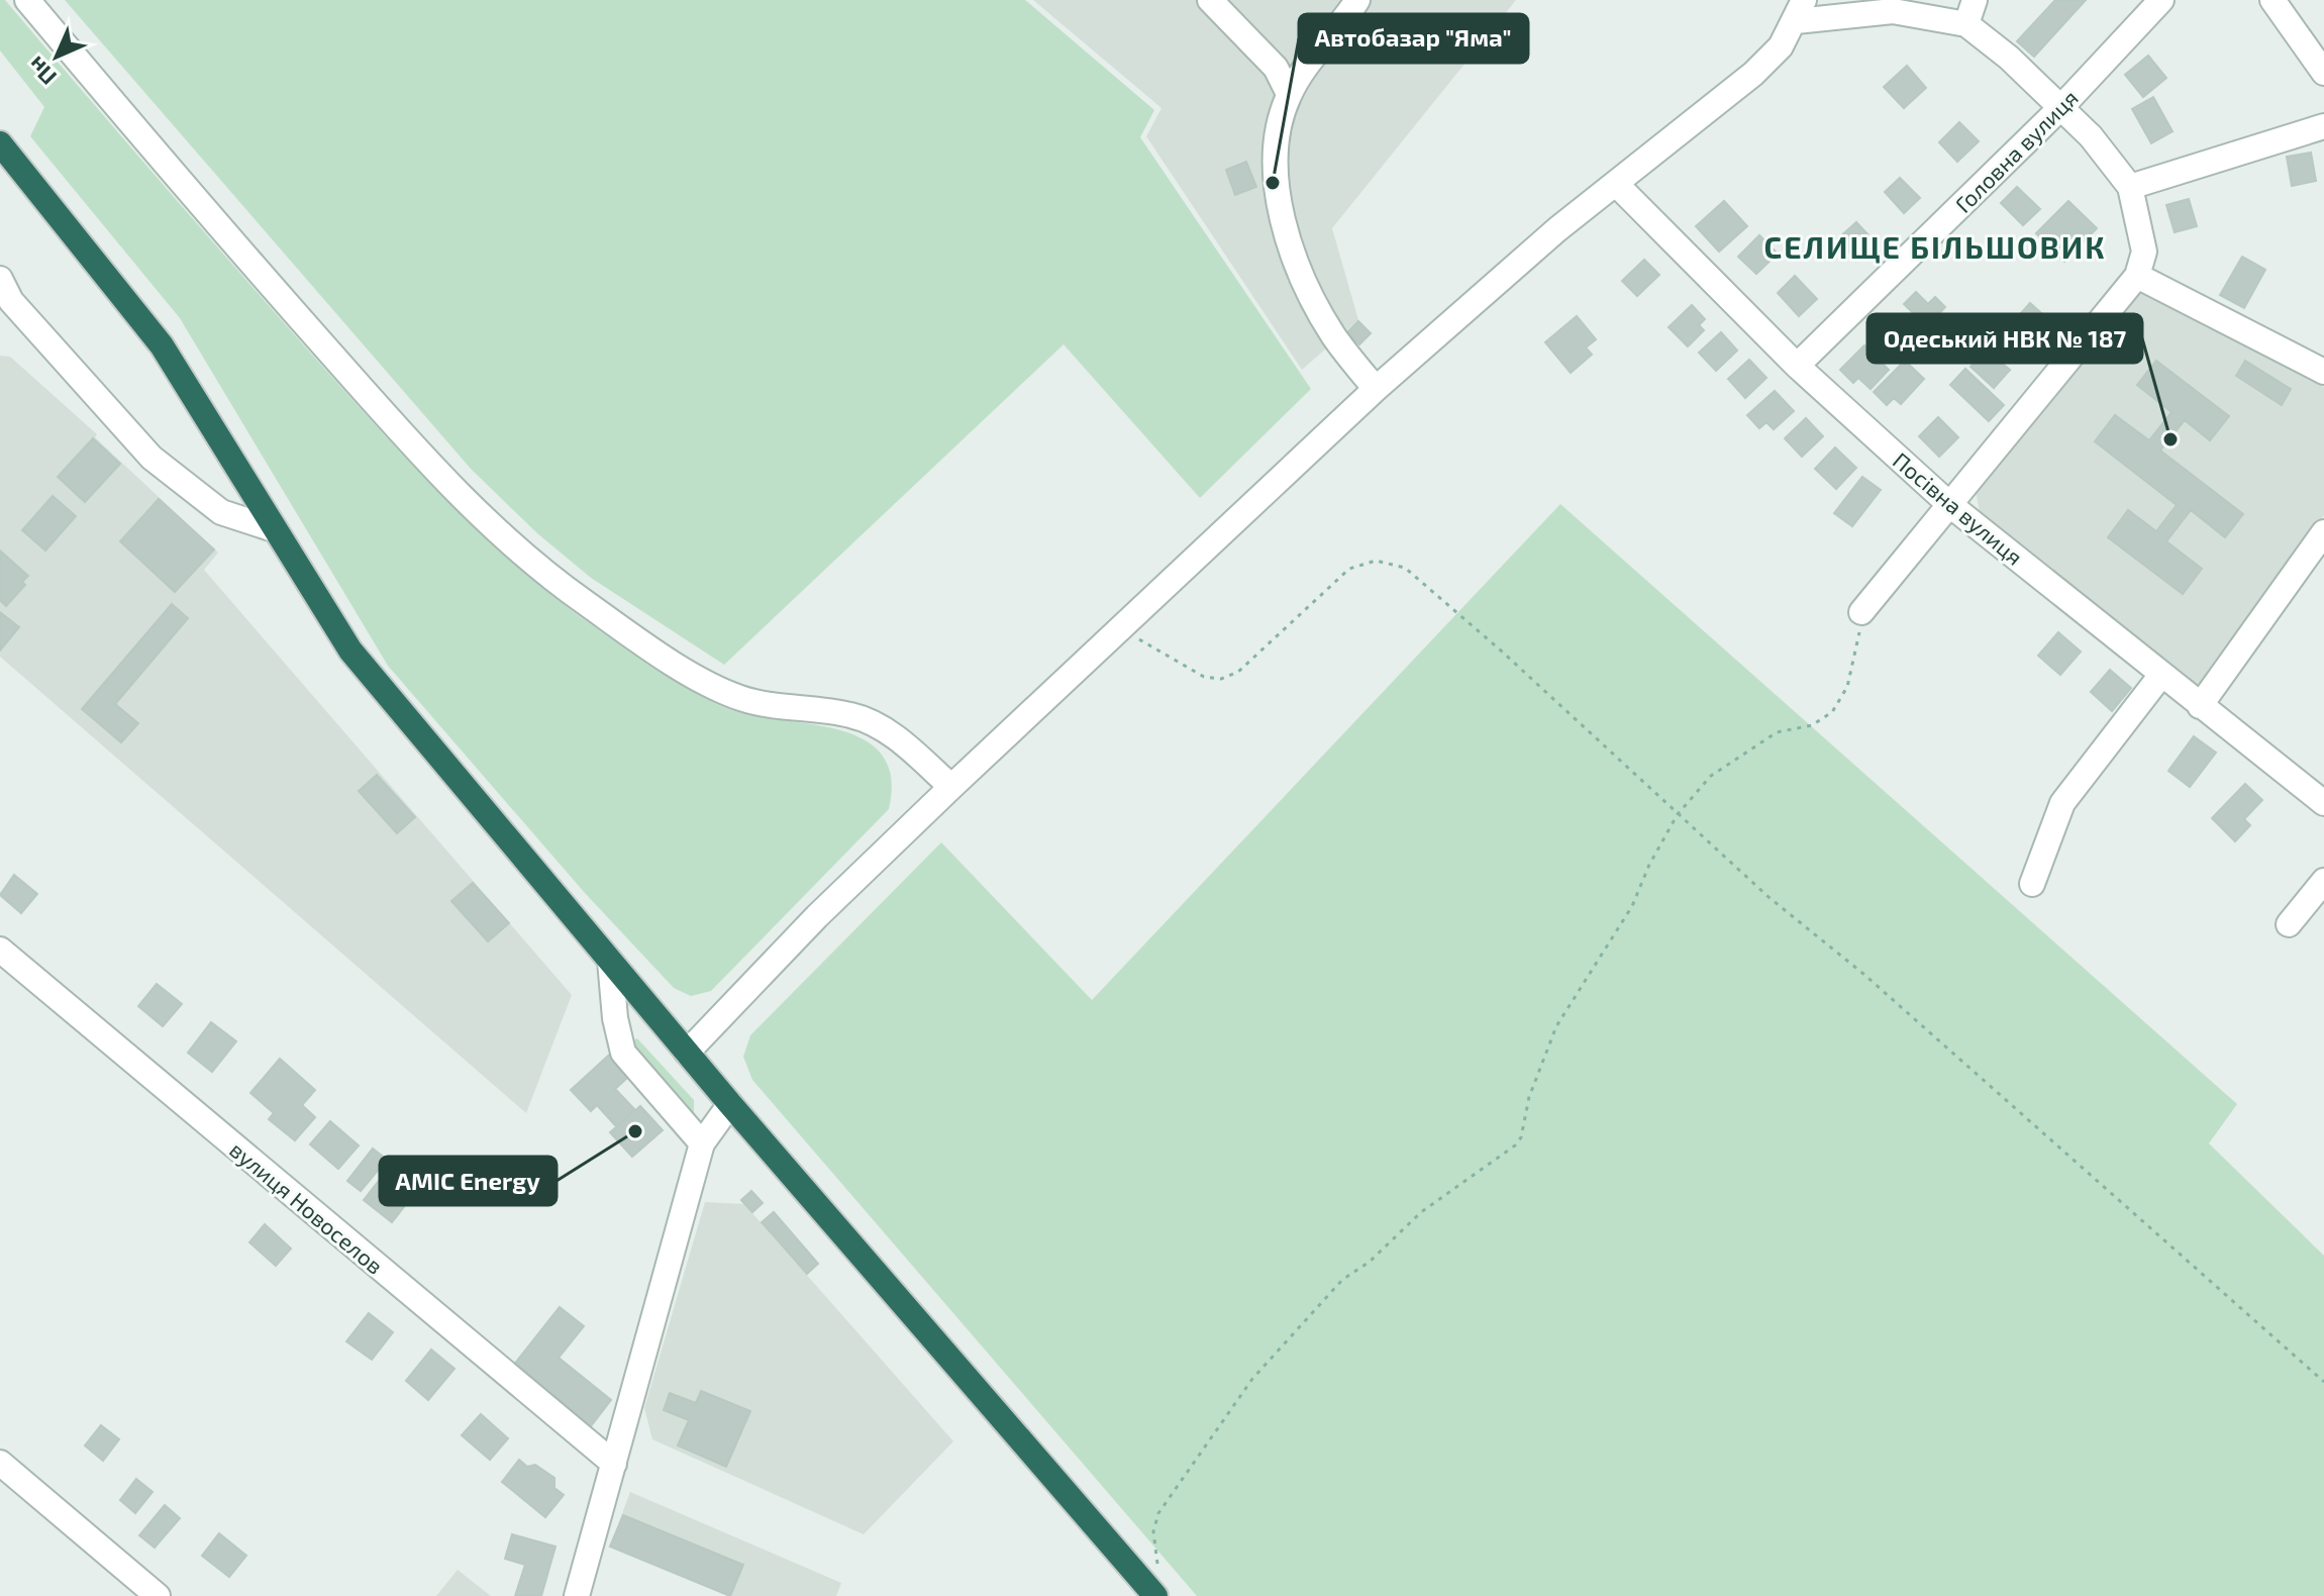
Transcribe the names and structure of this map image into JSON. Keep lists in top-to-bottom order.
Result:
{
  "streets": {
    "street": ["Головна вулиця", "Посівна вулиця", "вулиця Новоселов"]
  },
  "crossings": [
    ["Головна вулиця", "Посівна вулиця"]
  ],
  "districts": ["СЕЛИЩЕ БІЛЬШОВИК"],
  "places": ["Автобазар \"Яма\"", "Одеський НВК № 187", "AMIC Energy"],
  "north": "bottom left"
}
